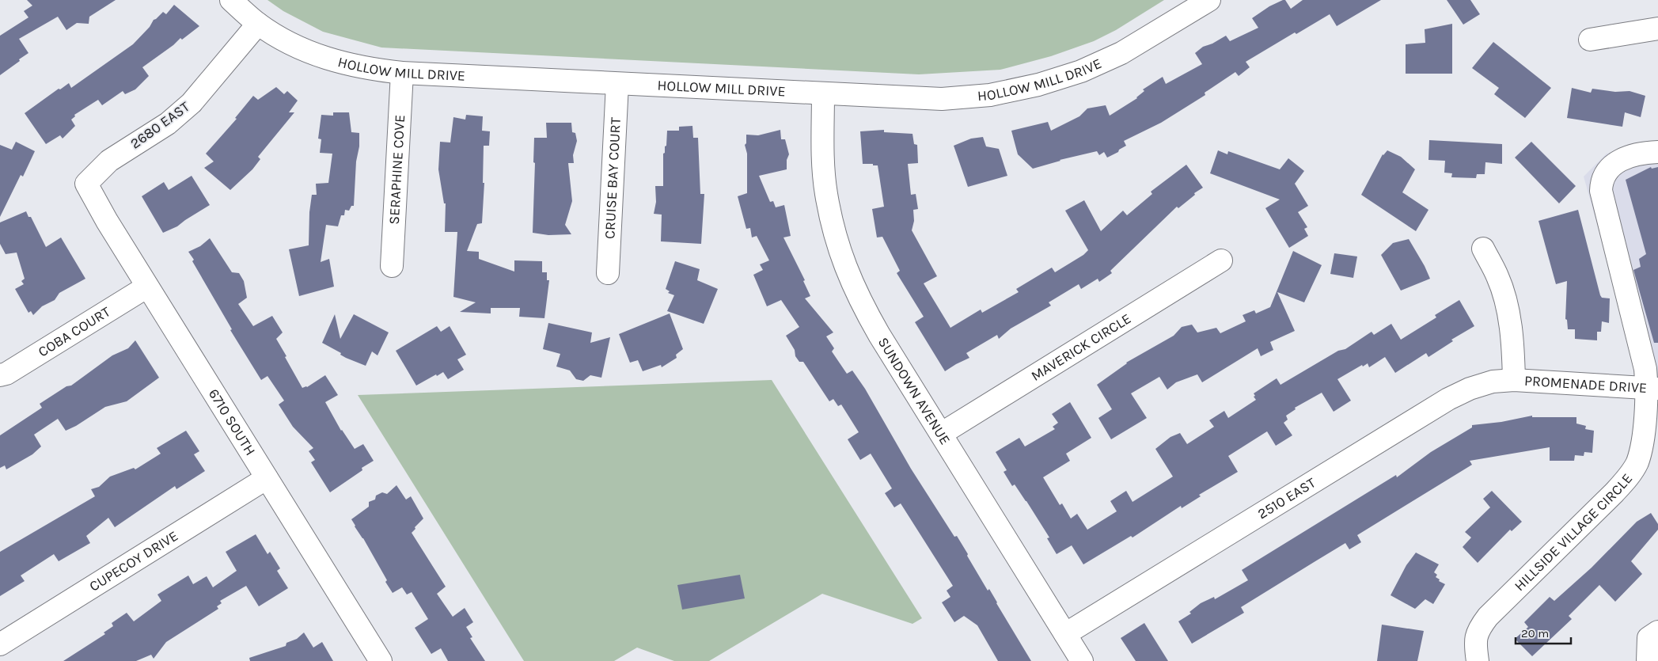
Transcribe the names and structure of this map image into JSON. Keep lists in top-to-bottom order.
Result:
{
  "streets": {
    "street": [
      "HOLLOW MILL DRIVE",
      "2680 EAST",
      "SERAPHINE COVE",
      "CRUISE BAY COURT",
      "COBA COURT",
      "MAVERICK CIRCLE",
      "PROMENADE DRIVE",
      "SUNDOWN AVENUE",
      "6710 SOUTH",
      "2510 EAST",
      "HILLSIDE VILLAGE CIRCLE",
      "CUPECOY DRIVE"
    ]
  },
  "crossings": [
    ["HOLLOW MILL DRIVE", "2680 EAST"],
    ["HOLLOW MILL DRIVE", "SERAPHINE COVE"],
    ["HOLLOW MILL DRIVE", "CRUISE BAY COURT"],
    ["HOLLOW MILL DRIVE", "SUNDOWN AVENUE"],
    ["2680 EAST", "6710 SOUTH"],
    ["COBA COURT", "6710 SOUTH"],
    ["MAVERICK CIRCLE", "SUNDOWN AVENUE"],
    ["PROMENADE DRIVE", "2510 EAST"],
    ["PROMENADE DRIVE", "HILLSIDE VILLAGE CIRCLE"],
    ["SUNDOWN AVENUE", "2510 EAST"],
    ["6710 SOUTH", "CUPECOY DRIVE"]
  ],
  "scale_bar": "20 m"
}
